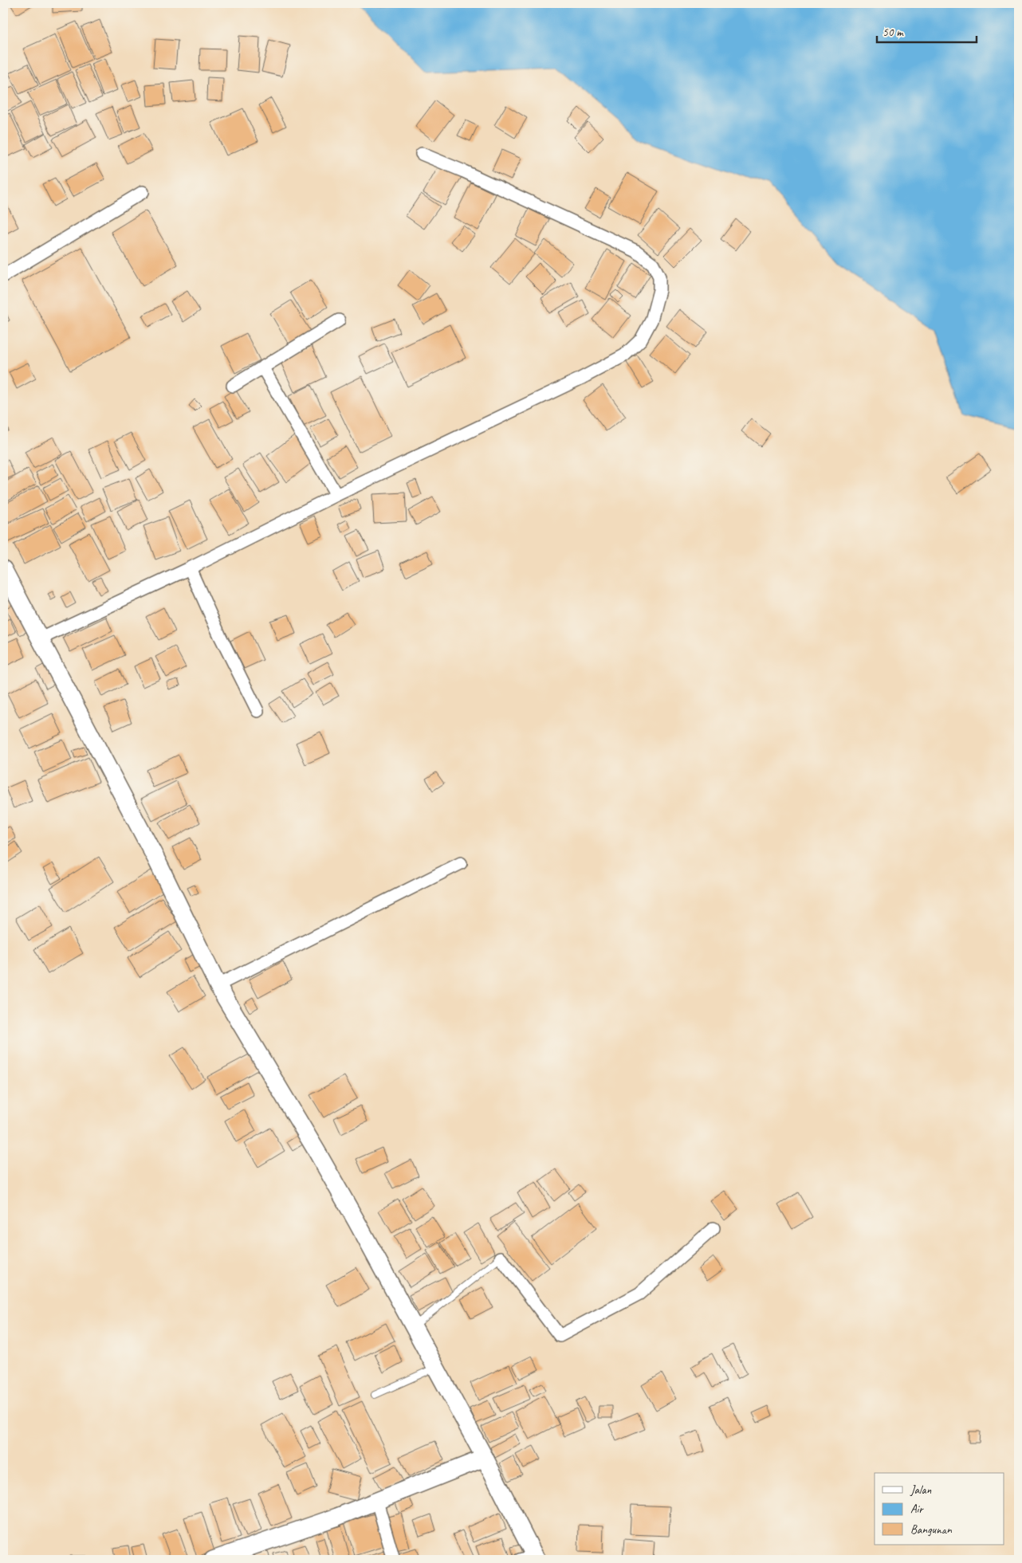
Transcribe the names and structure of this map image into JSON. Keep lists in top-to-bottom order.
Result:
{
  "legend": ["Jalan", "Air", "Bangunan"],
  "scale_bar": "50 m"
}
